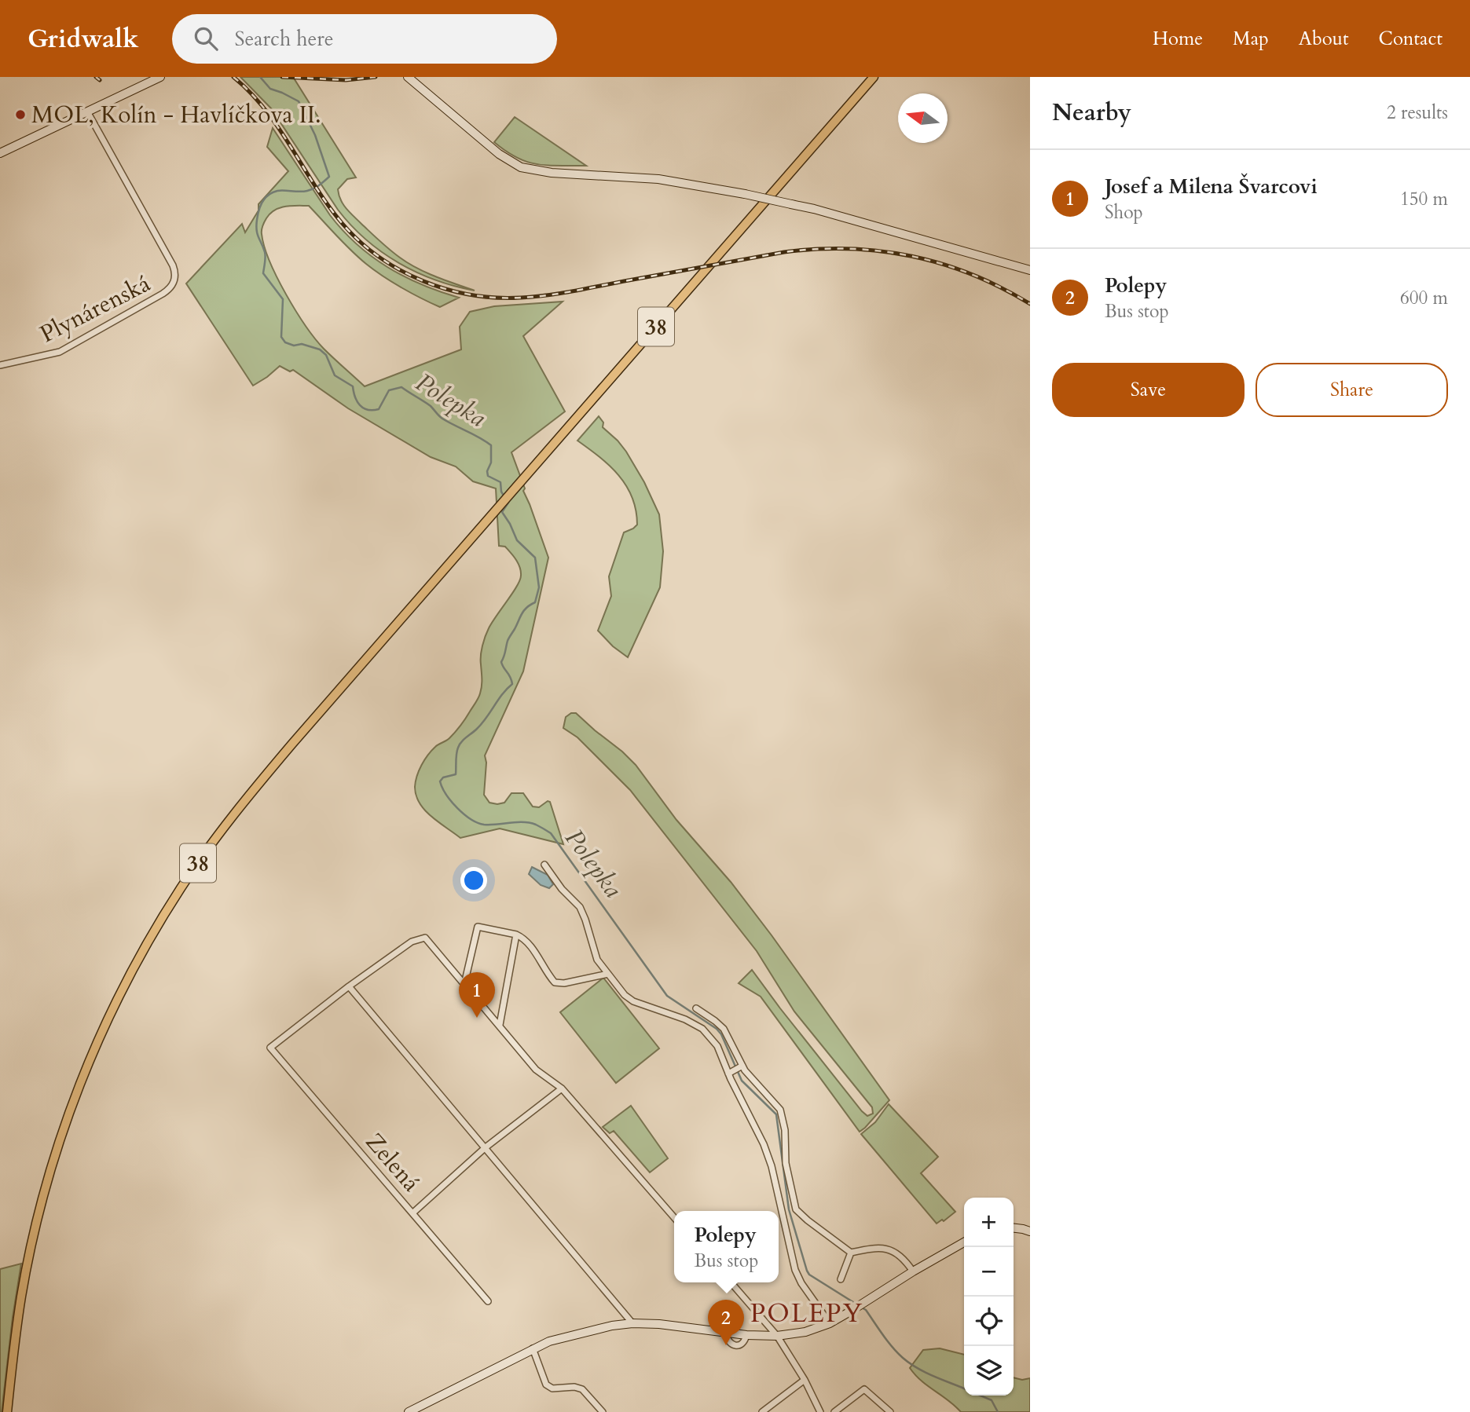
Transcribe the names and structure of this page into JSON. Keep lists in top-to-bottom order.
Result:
{
  "streets": {
    "main road": ["38"],
    "street": ["Plynárenská", "Zelená"]
  },
  "districts": ["POLEPY"],
  "water": ["Polepka"],
  "places": ["MOL, Kolín - Havlíčkova II."],
  "north": "left",
  "page": {
    "header": "Gridwalk",
    "search": "Search here",
    "nav": [
      "Home",
      "Map",
      "About",
      "Contact"
    ],
    "heading": ["Nearby", "2 results"],
    "list": [
      {
        "mark": "1",
        "name": "Josef a Milena Švarcovi",
        "note": "Shop",
        "value": "150 m"
      },
      {
        "mark": "2",
        "name": "Polepy",
        "note": "Bus stop",
        "value": "600 m"
      }
    ],
    "buttons": ["Save", "Share"],
    "pins": ["1", "2"],
    "map_buttons": ["+", "−"],
    "popup": ["Polepy", "Bus stop"]
  }
}
